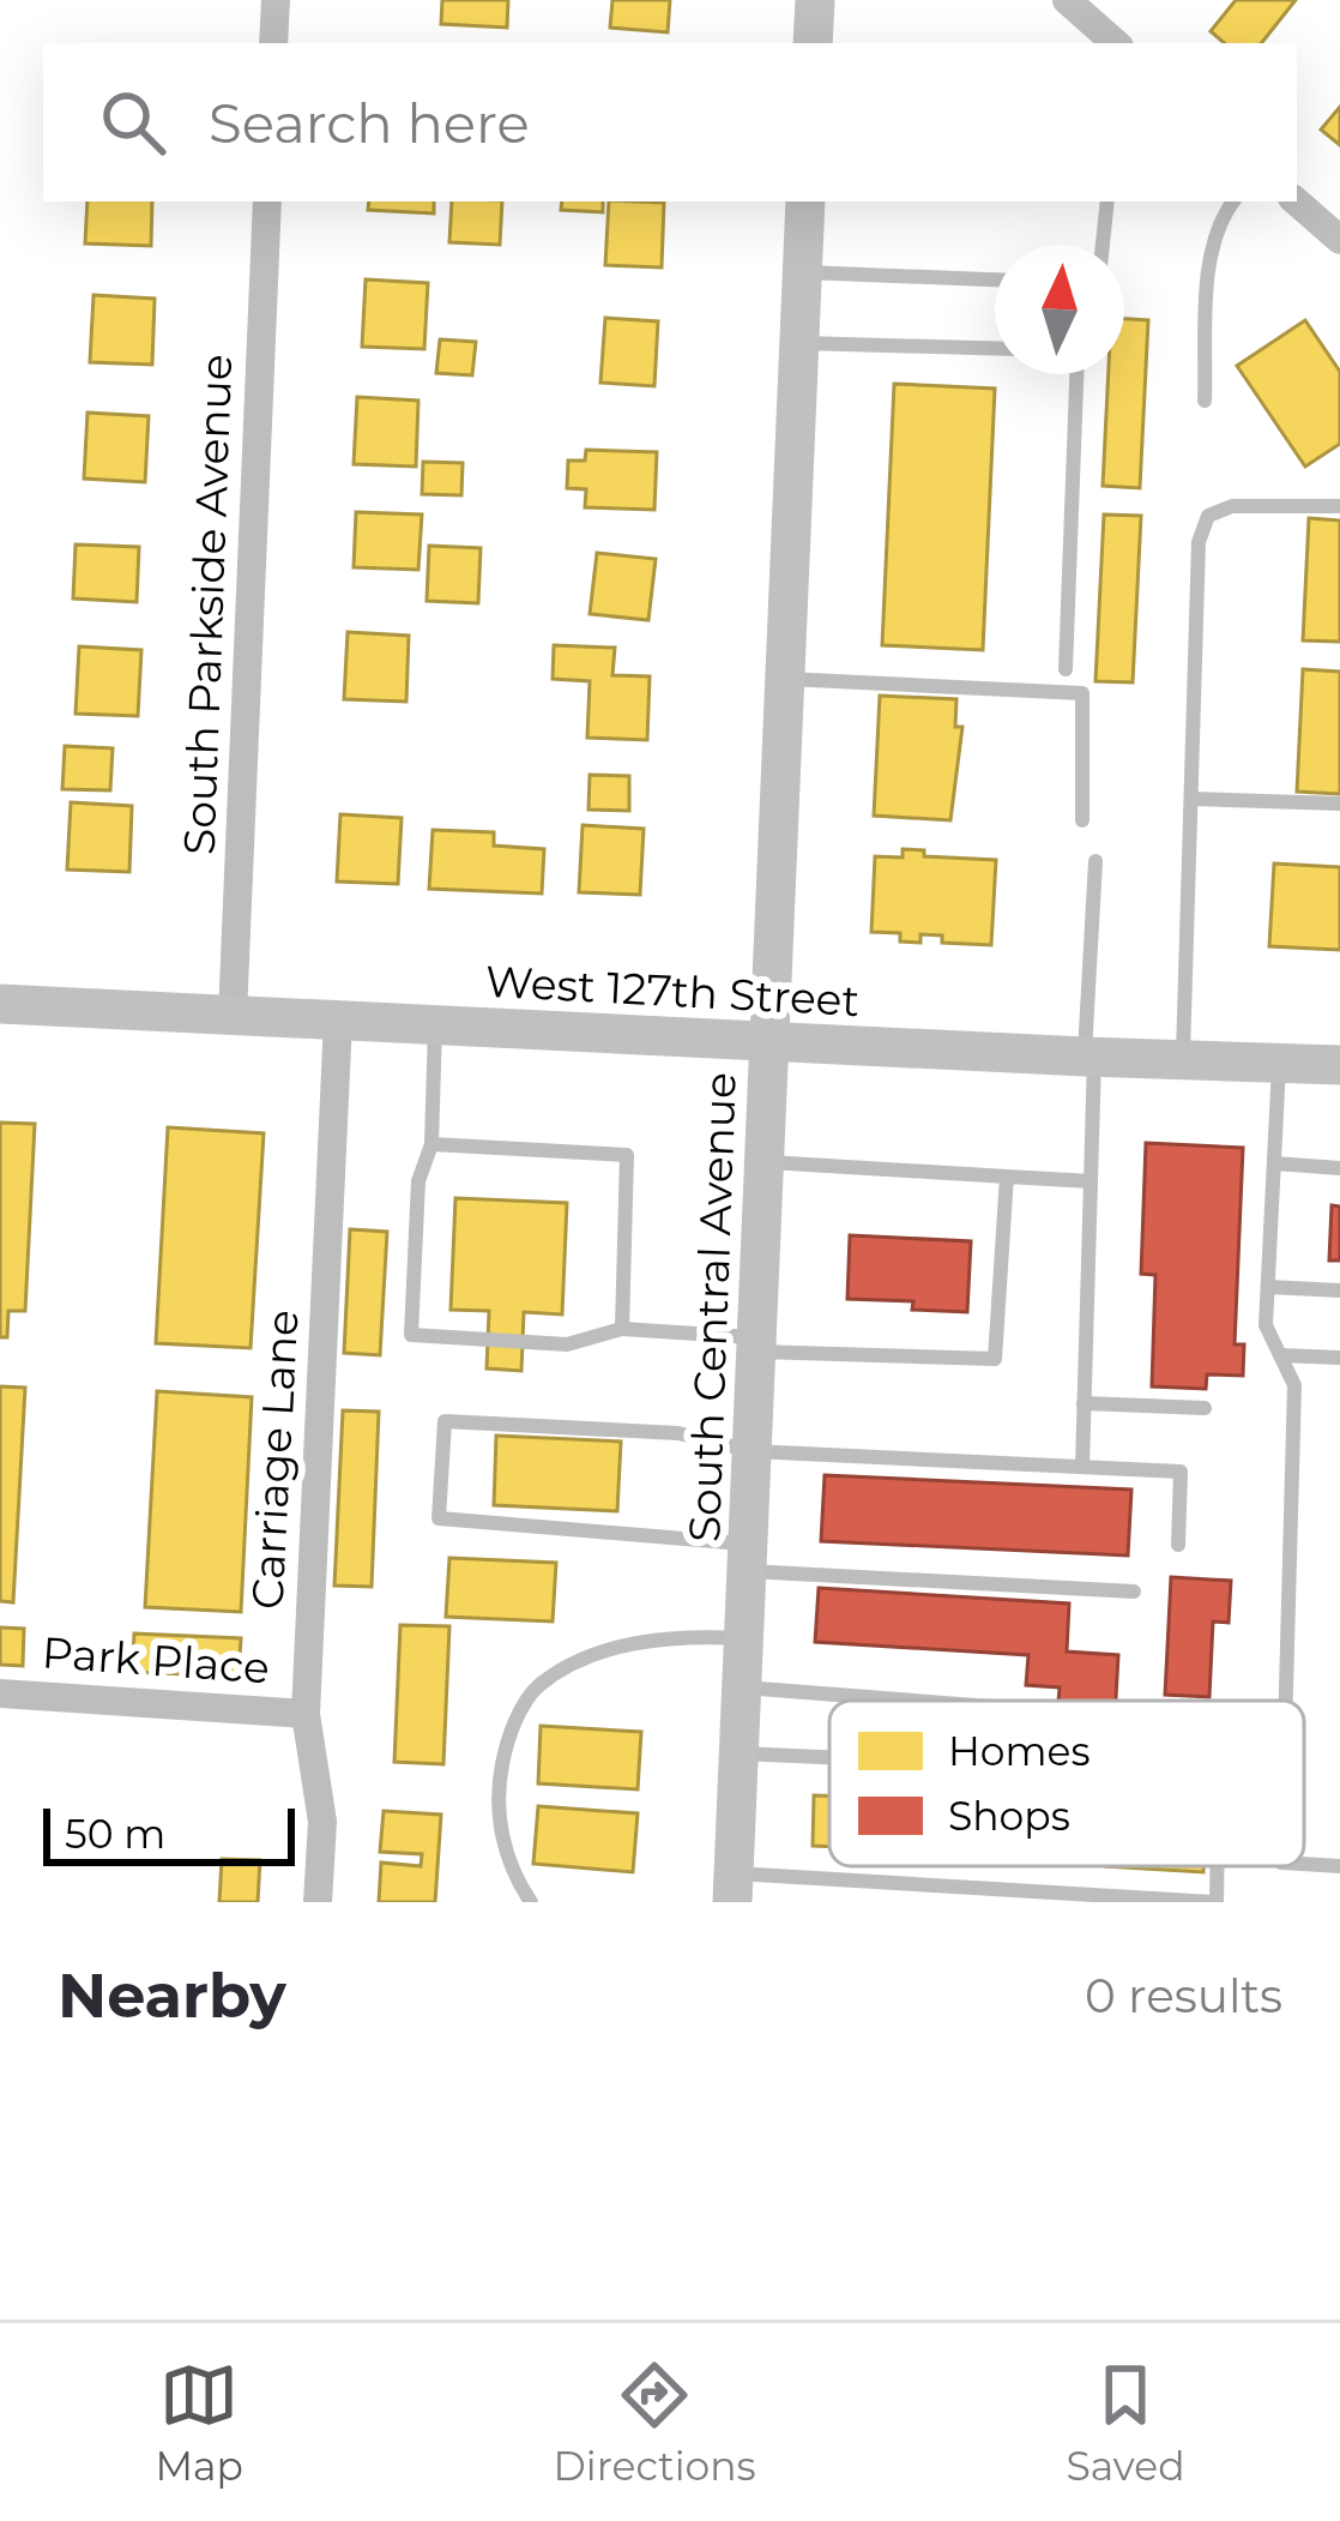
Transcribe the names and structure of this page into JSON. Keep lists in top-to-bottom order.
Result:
{
  "streets": {
    "street": [
      "South Parkside Avenue",
      "West 127th Street",
      "South Central Avenue",
      "Carriage Lane",
      "Park Place"
    ]
  },
  "crossings": [
    ["South Parkside Avenue", "West 127th Street"],
    ["West 127th Street", "South Central Avenue"],
    ["West 127th Street", "Carriage Lane"],
    ["Carriage Lane", "Park Place"]
  ],
  "legend": ["Homes", "Shops"],
  "scale_bar": "50 m",
  "north": "top",
  "page": {
    "search": "Search here",
    "scale": "50 m",
    "heading": ["Nearby", "0 results"],
    "nav": ["Map", "Directions", "Saved"]
  }
}
